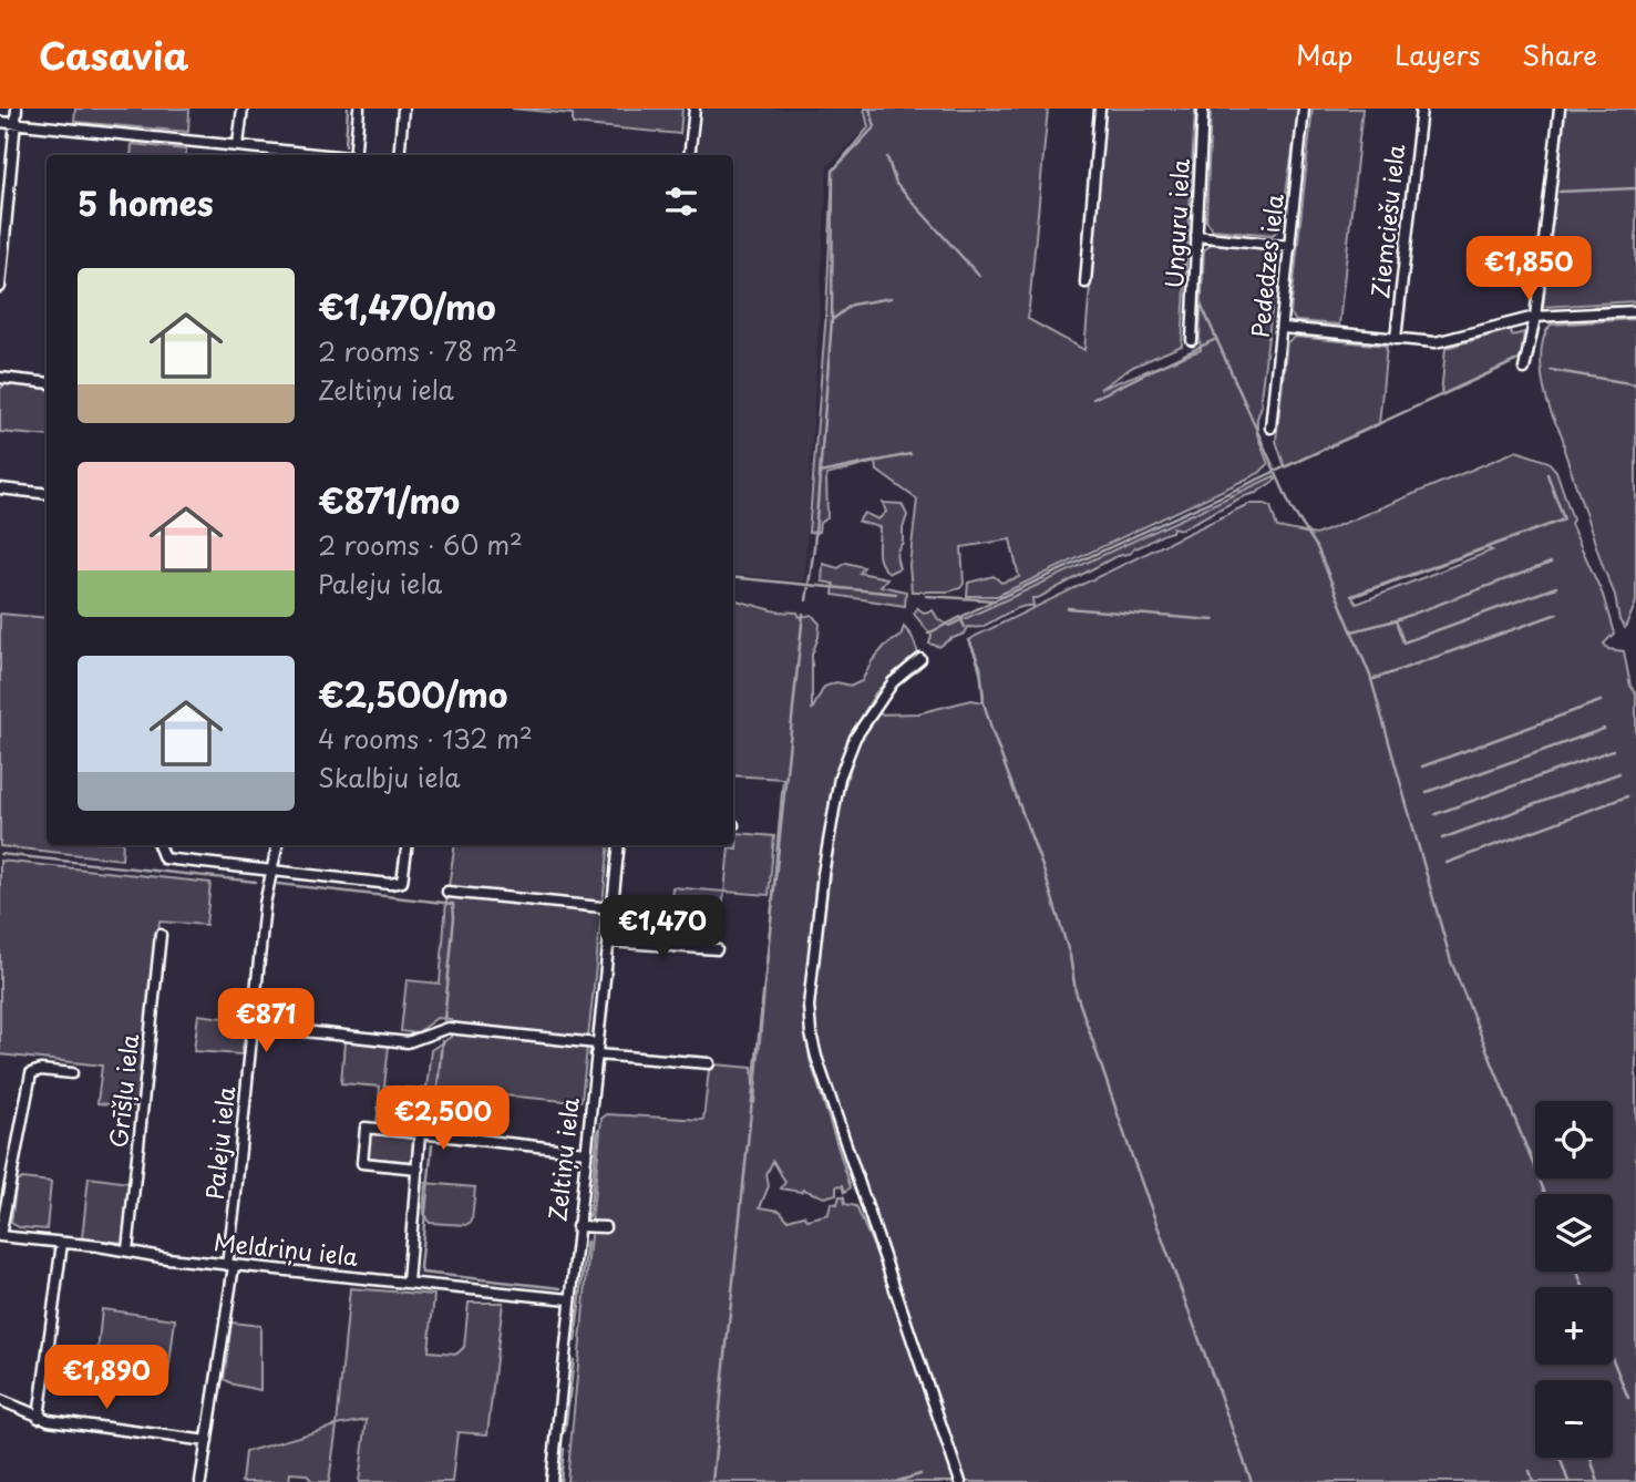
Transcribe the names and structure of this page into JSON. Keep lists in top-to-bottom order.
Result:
{
  "streets": {
    "street": [
      "Ziemciešu iela",
      "Unguru iela",
      "Pededzes iela",
      "Grīšļu iela",
      "Paleju iela",
      "Zeltiņu iela",
      "Meldriņu iela"
    ]
  },
  "crossings": [
    ["Grīšļu iela", "Meldriņu iela"],
    ["Paleju iela", "Meldriņu iela"],
    ["Zeltiņu iela", "Meldriņu iela"]
  ],
  "page": {
    "header": "Casavia",
    "nav": ["Map", "Layers", "Share"],
    "heading": "5 homes",
    "price": [
      "€1,850",
      "€1,470",
      "€871",
      "€2,500",
      "€1,890"
    ],
    "list": [
      {
        "name": "€1,470/mo",
        "note": "2 rooms · 78 m² · Zeltiņu iela"
      },
      {
        "name": "€871/mo",
        "note": "2 rooms · 60 m² · Paleju iela"
      },
      {
        "name": "€2,500/mo",
        "note": "4 rooms · 132 m² · Skalbju iela"
      }
    ],
    "map_buttons": ["+", "−"]
  }
}
